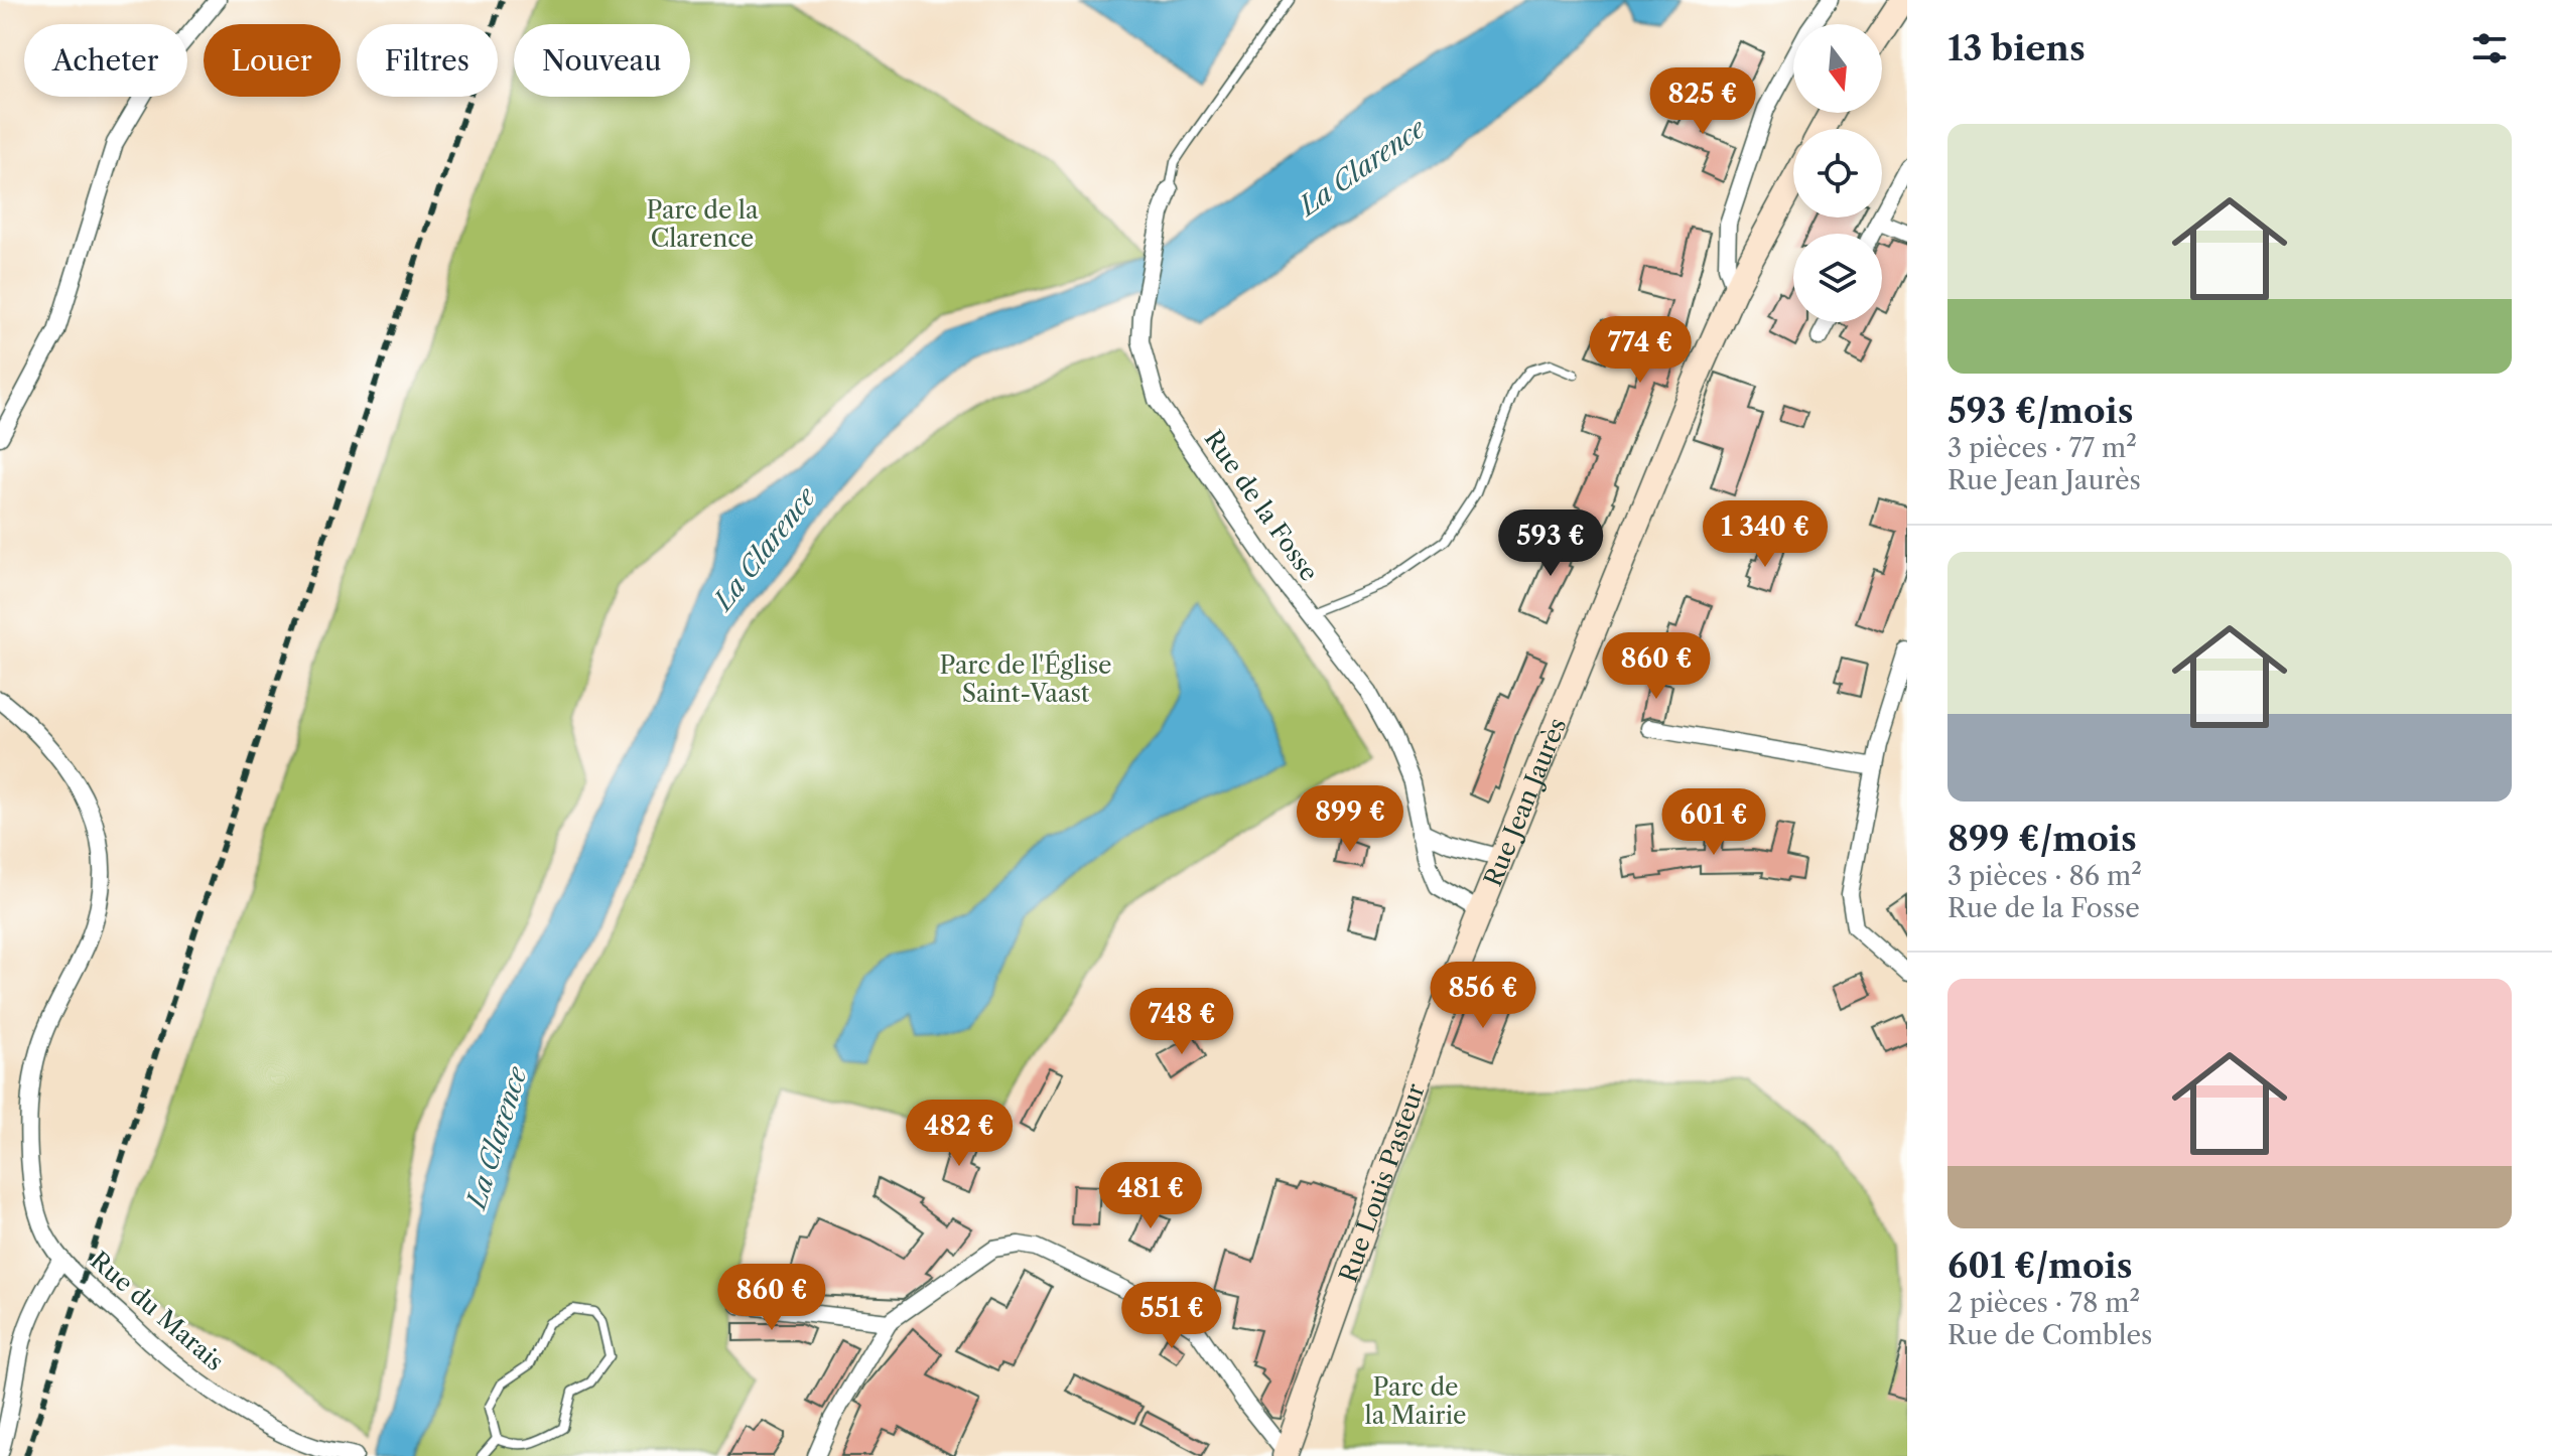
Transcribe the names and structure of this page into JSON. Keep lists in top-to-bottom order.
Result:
{
  "streets": {
    "main road": ["Rue Jean Jaurès", "Rue Louis Pasteur"],
    "street": ["Rue de la Fosse", "Rue du Marais"]
  },
  "crossings": [
    ["Rue de la Fosse", "Rue Jean Jaurès"],
    ["Rue de la Fosse", "Rue Louis Pasteur"],
    ["Rue Jean Jaurès", "Rue Louis Pasteur"]
  ],
  "water": ["La Clarence"],
  "parks": ["Parc de la Clarence", "Parc de l'Église Saint-Vaast", "Parc de la Mairie"],
  "north": "bottom",
  "page": {
    "heading": "13 biens",
    "chip": [
      "Acheter",
      "Louer",
      "Filtres",
      "Nouveau"
    ],
    "price": [
      "825 €",
      "774 €",
      "1 340 €",
      "593 €",
      "860 €",
      "899 €",
      "601 €",
      "856 €",
      "748 €",
      "482 €",
      "481 €",
      "860 €",
      "551 €"
    ],
    "list": [
      {
        "name": "593 €/mois",
        "note": "3 pièces · 77 m² · Rue Jean Jaurès"
      },
      {
        "name": "899 €/mois",
        "note": "3 pièces · 86 m² · Rue de la Fosse"
      },
      {
        "name": "601 €/mois",
        "note": "2 pièces · 78 m² · Rue de Combles"
      }
    ]
  }
}
